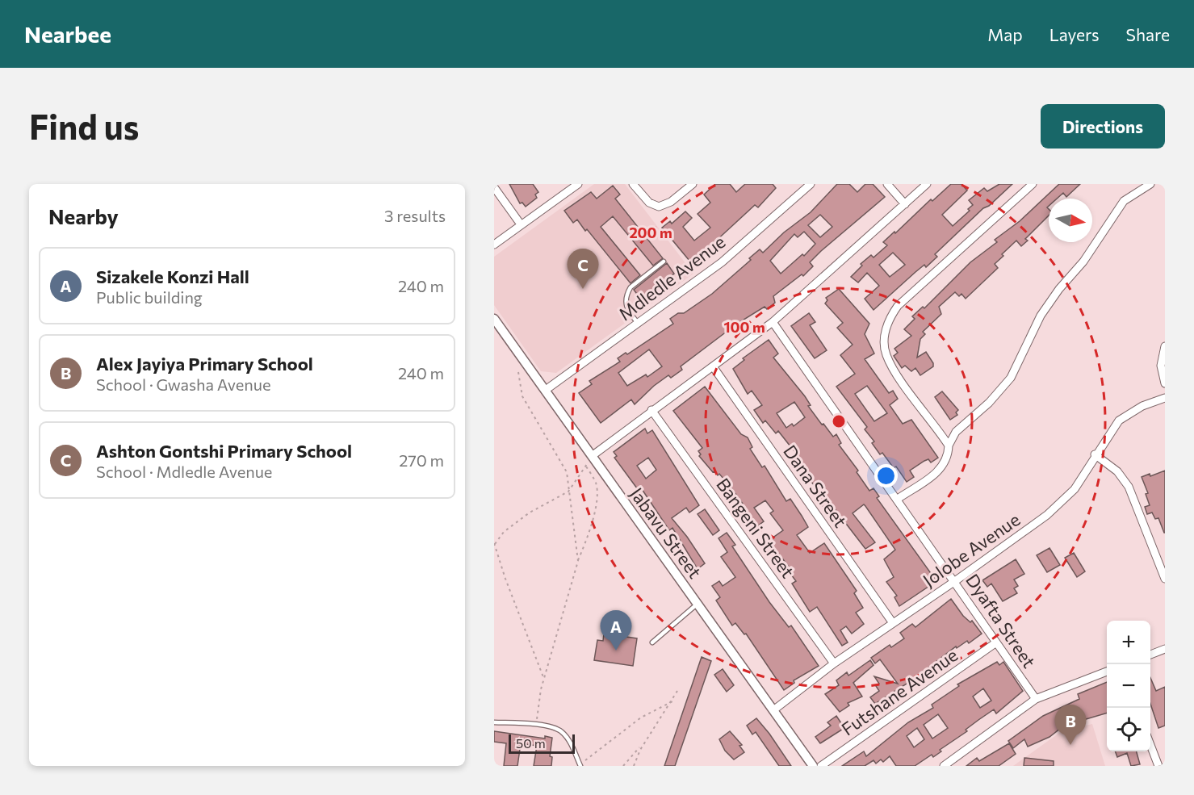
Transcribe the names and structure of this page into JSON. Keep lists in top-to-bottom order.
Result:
{
  "streets": {
    "street": [
      "Mdledle Avenue",
      "Dana Street",
      "Bangeni Street",
      "Jabavu Street",
      "Jolobe Avenue",
      "Dyafta Street",
      "Futshane Avenue"
    ]
  },
  "crossings": [
    ["Mdledle Avenue", "Jabavu Street"],
    ["Dana Street", "Jolobe Avenue"],
    ["Bangeni Street", "Jolobe Avenue"],
    ["Jabavu Street", "Jolobe Avenue"],
    ["Jolobe Avenue", "Dyafta Street"],
    ["Dyafta Street", "Futshane Avenue"]
  ],
  "scale_bar": "50 m",
  "north": "right",
  "page": {
    "header": "Nearbee",
    "nav": ["Map", "Layers", "Share"],
    "buttons": "Directions",
    "title": "Find us",
    "heading": ["Nearby", "3 results"],
    "list": [
      {
        "mark": "A",
        "name": "Sizakele Konzi Hall",
        "note": "Public building",
        "value": "240 m"
      },
      {
        "mark": "B",
        "name": "Alex Jayiya Primary School",
        "note": "School · Gwasha Avenue",
        "value": "240 m"
      },
      {
        "mark": "C",
        "name": "Ashton Gontshi Primary School",
        "note": "School · Mdledle Avenue",
        "value": "270 m"
      }
    ],
    "pins": ["C", "A", "B"],
    "map_buttons": ["+", "−"],
    "scale": "50 m"
  },
  "rings": ["200 m", "100 m"]
}
